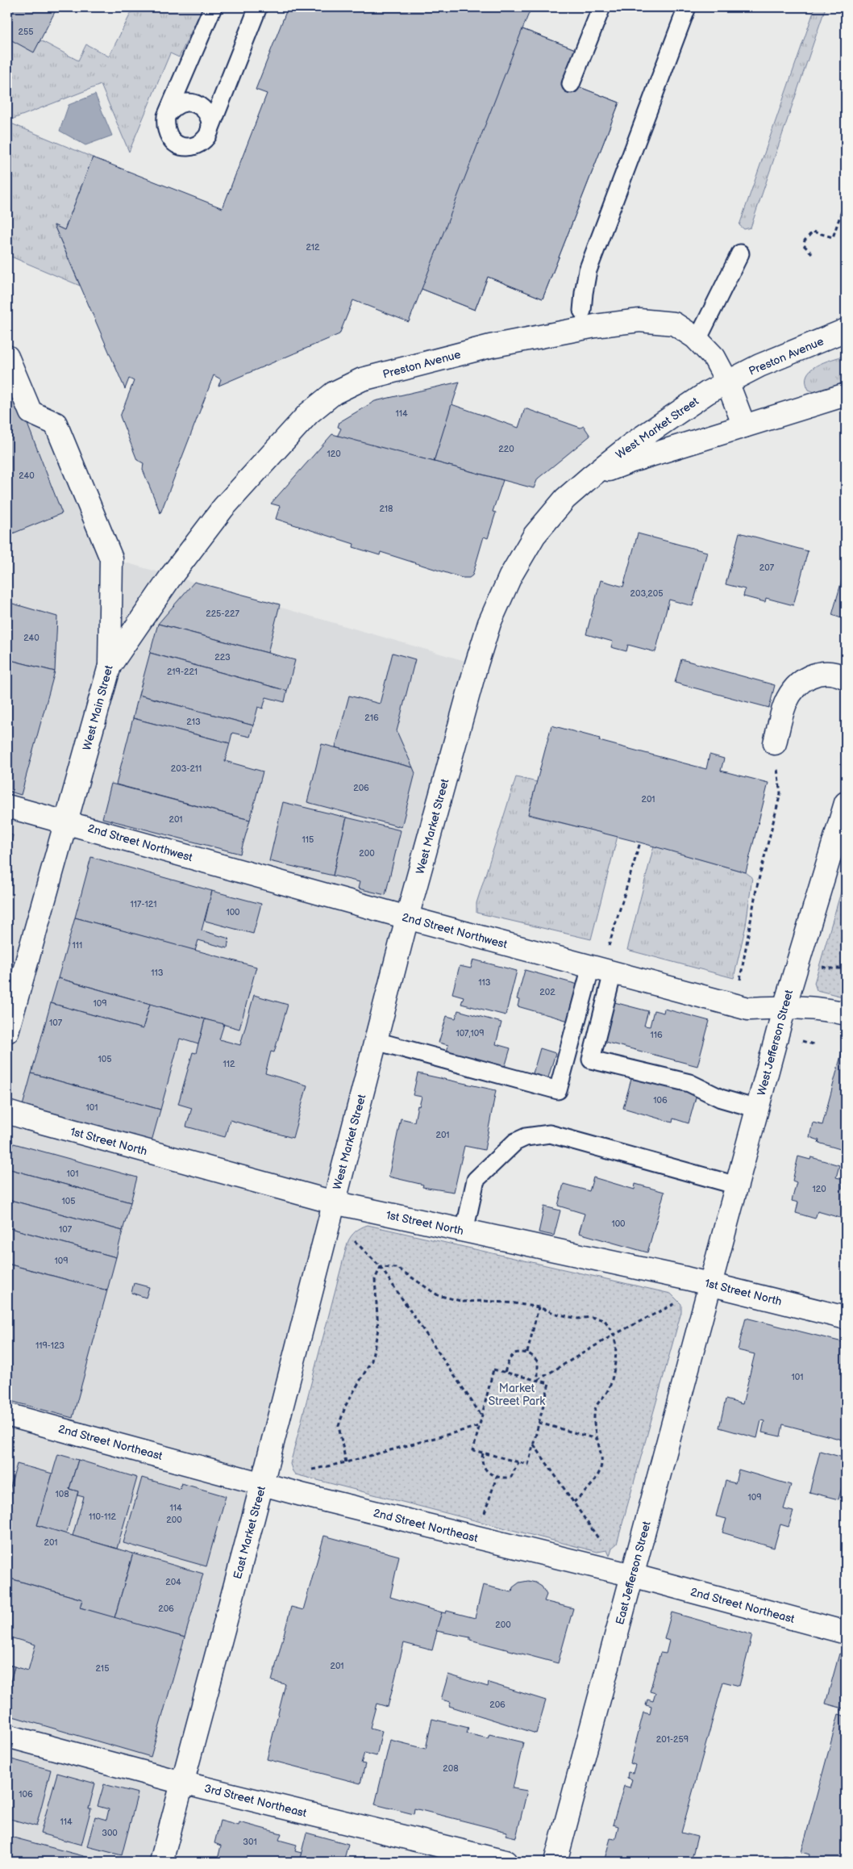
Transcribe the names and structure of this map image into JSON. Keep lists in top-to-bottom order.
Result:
{
  "streets": {
    "street": [
      "Preston Avenue",
      "West Market Street",
      "West Main Street",
      "2nd Street Northwest",
      "West Jefferson Street",
      "1st Street North",
      "2nd Street Northeast",
      "East Market Street",
      "East Jefferson Street",
      "3rd Street Northeast"
    ]
  },
  "crossings": [
    ["Preston Avenue", "West Market Street"],
    ["Preston Avenue", "West Main Street"],
    ["West Market Street", "2nd Street Northwest"],
    ["West Market Street", "1st Street North"],
    ["West Market Street", "East Market Street"],
    ["West Main Street", "2nd Street Northwest"],
    ["2nd Street Northwest", "West Jefferson Street"],
    ["West Jefferson Street", "1st Street North"],
    ["West Jefferson Street", "East Jefferson Street"],
    ["1st Street North", "East Market Street"],
    ["1st Street North", "East Jefferson Street"],
    ["2nd Street Northeast", "East Market Street"],
    ["2nd Street Northeast", "East Jefferson Street"],
    ["East Market Street", "3rd Street Northeast"]
  ],
  "parks": ["Market Street Park"],
  "house_numbers": [
    "255",
    "212",
    "114",
    "220",
    "120",
    "240",
    "218",
    "207",
    "203,205",
    "225-227",
    "240",
    "223",
    "219-221",
    "216",
    "213",
    "203-211",
    "206",
    "201",
    "201",
    "115",
    "200",
    "117-121",
    "100",
    "111",
    "113",
    "113",
    "202",
    "109",
    "107",
    "107,109",
    "116",
    "105",
    "112",
    "106",
    "101",
    "201",
    "101",
    "120",
    "105",
    "100",
    "107",
    "109",
    "119-123",
    "101",
    "108",
    "109",
    "114",
    "110-112",
    "200",
    "201",
    "204",
    "206",
    "200",
    "201",
    "215",
    "206",
    "201-259",
    "208",
    "106",
    "114",
    "300",
    "301"
  ]
}
